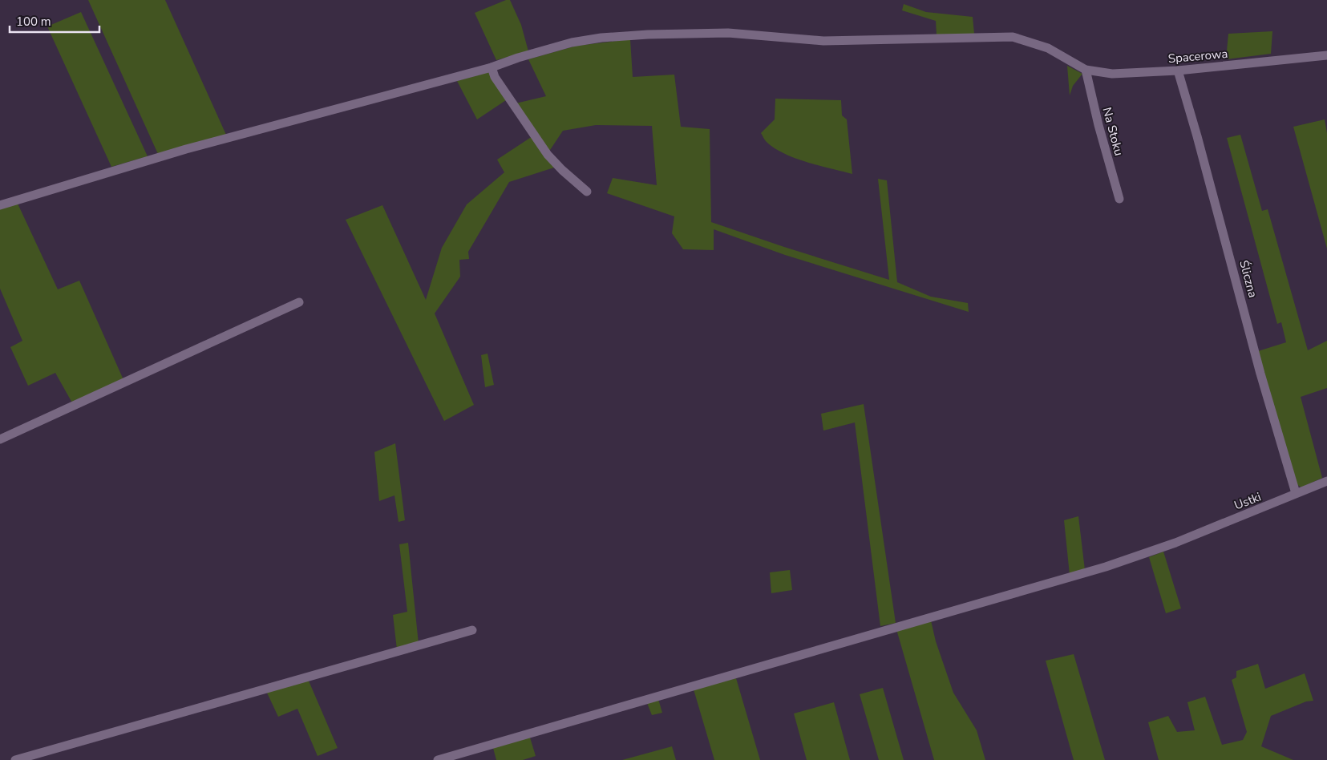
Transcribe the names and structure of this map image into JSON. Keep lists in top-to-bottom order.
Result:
{
  "streets": {
    "street": [
      "Spacerowa",
      "Na Stoku",
      "Śliczna",
      "Ustki"
    ]
  },
  "crossings": [
    ["Spacerowa", "Na Stoku"],
    ["Spacerowa", "Śliczna"],
    ["Śliczna", "Ustki"]
  ],
  "scale_bar": "100 m"
}
